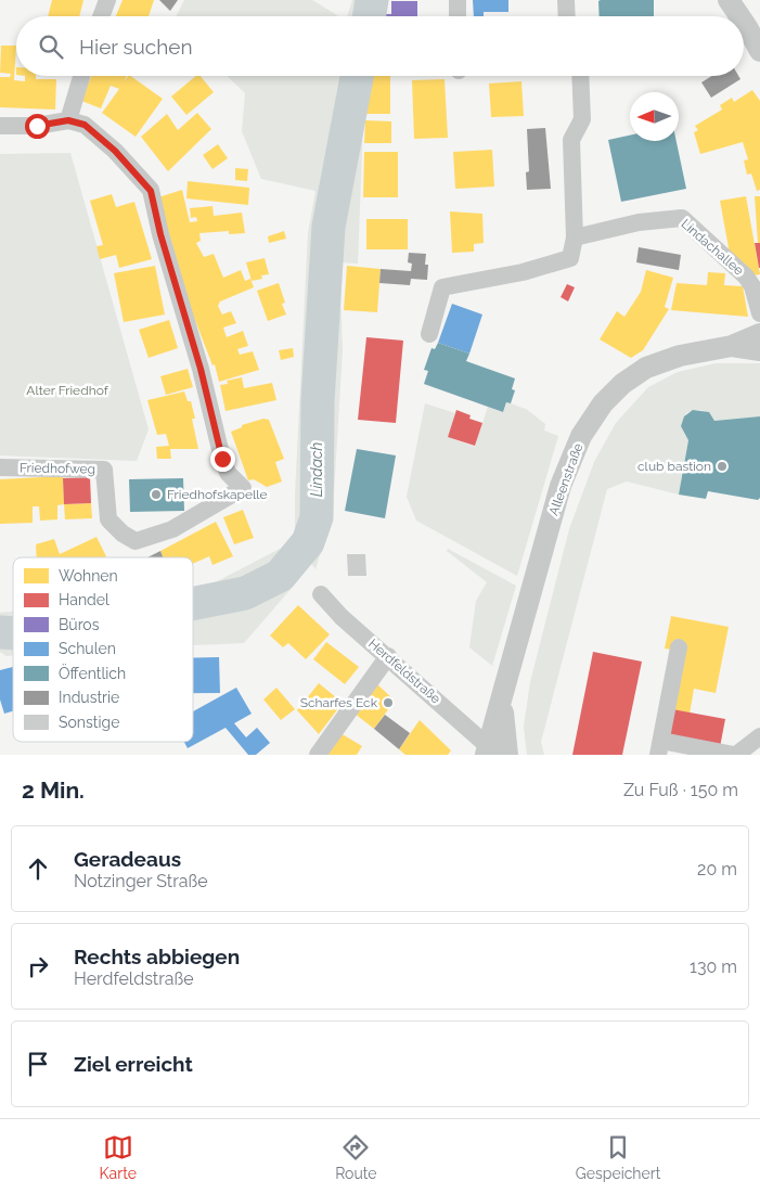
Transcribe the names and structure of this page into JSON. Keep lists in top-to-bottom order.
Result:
{
  "streets": {
    "street": [
      "Lindachallee",
      "Friedhofweg",
      "Alleenstraße",
      "Herdfeldstraße"
    ]
  },
  "crossings": [
    ["Alleenstraße", "Herdfeldstraße"]
  ],
  "water": ["Lindach"],
  "parks": ["Alter Friedhof"],
  "places": ["club bastion", "Friedhofskapelle", "Scharfes Eck"],
  "legend": [
    "Wohnen",
    "Handel",
    "Büros",
    "Schulen",
    "Öffentlich",
    "Industrie",
    "Sonstige"
  ],
  "north": "left",
  "page": {
    "search": "Hier suchen",
    "heading": ["2 Min.", "Zu Fuß · 150 m"],
    "list": [
      ["Geradeaus", "Notzinger Straße", "20 m"],
      ["Rechts abbiegen", "Herdfeldstraße", "130 m"],
      "Ziel erreicht"
    ],
    "nav": ["Karte", "Route", "Gespeichert"]
  }
}
